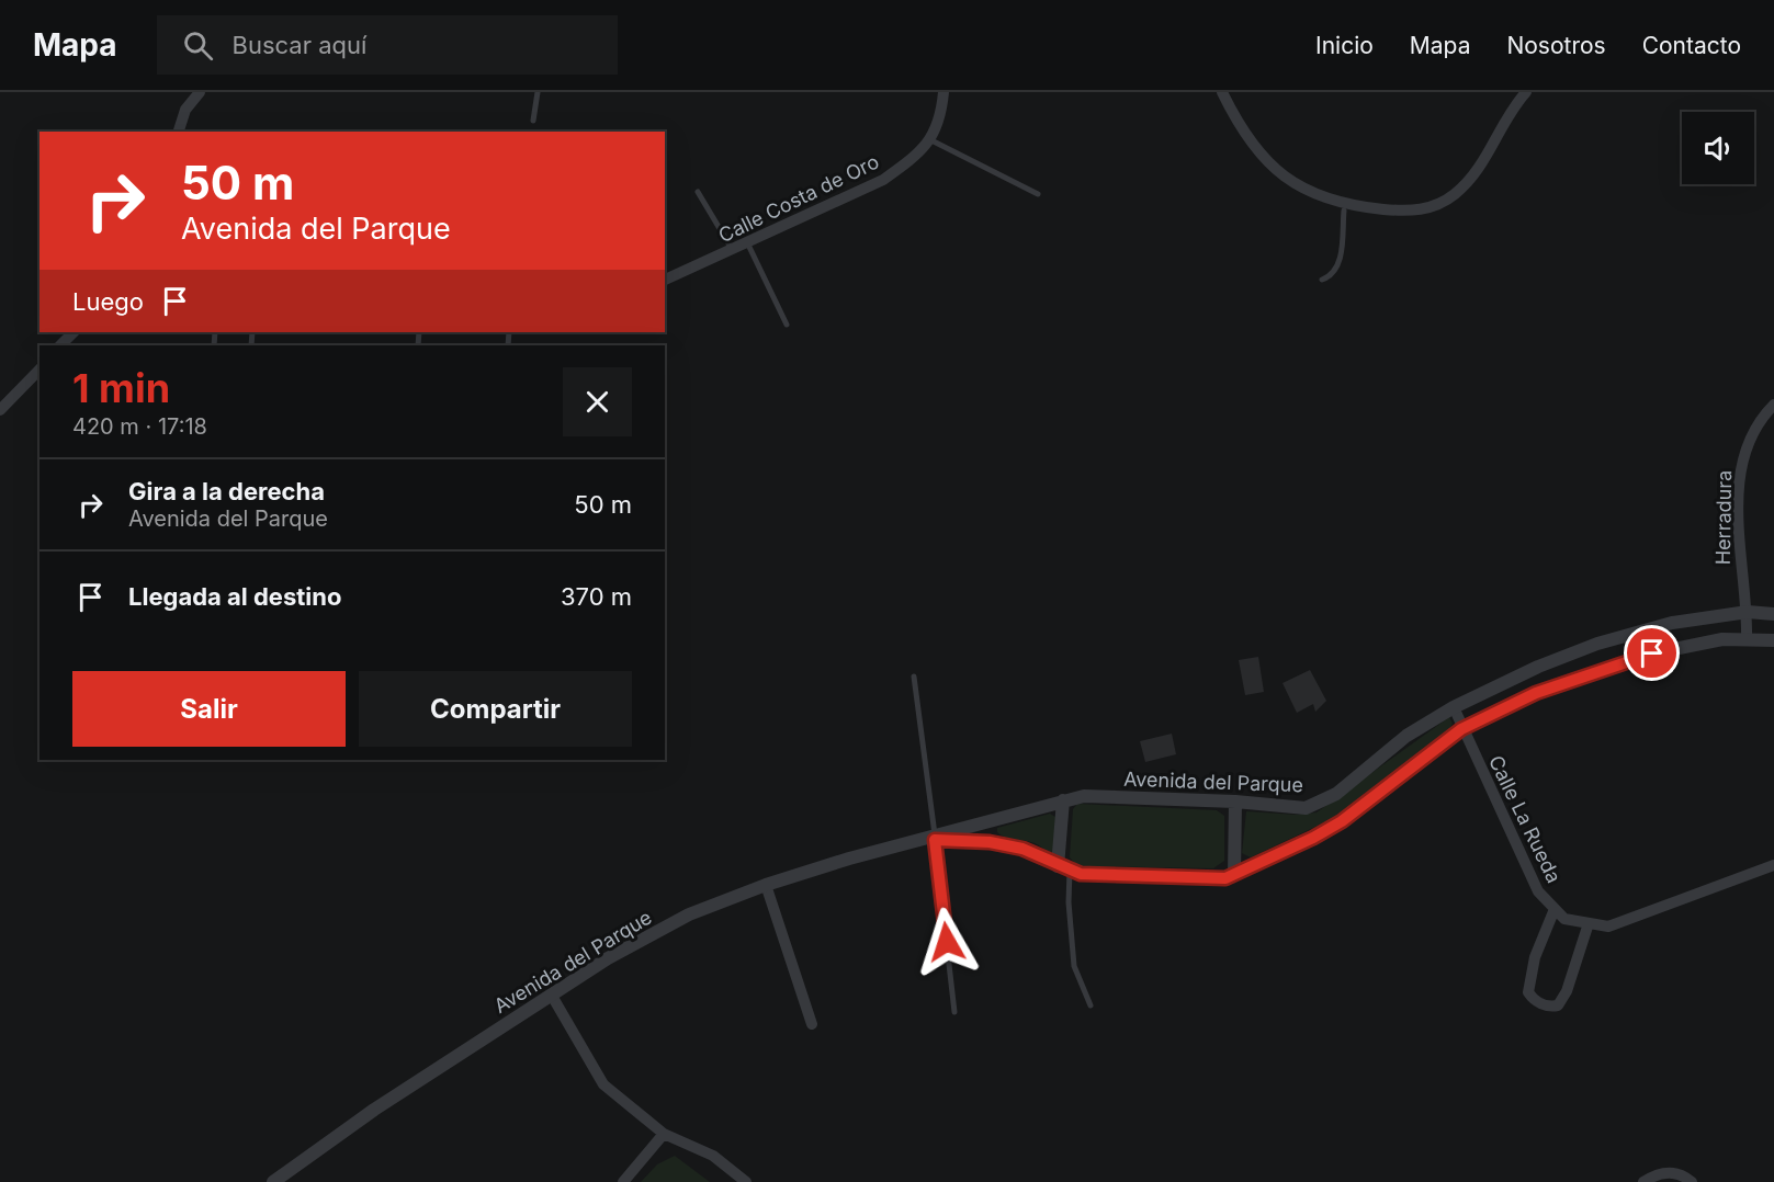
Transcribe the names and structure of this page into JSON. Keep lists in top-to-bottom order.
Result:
{
  "streets": {
    "street": [
      "Calle Costa de Oro",
      "Herradura",
      "Avenida del Parque",
      "Calle La Rueda"
    ]
  },
  "crossings": [
    ["Herradura", "Avenida del Parque"],
    ["Avenida del Parque", "Calle La Rueda"]
  ],
  "page": {
    "header": "Mapa",
    "search": "Buscar aquí",
    "nav": [
      "Inicio",
      "Mapa",
      "Nosotros",
      "Contacto"
    ],
    "turn": ["50 m", "Avenida del Parque"],
    "then": "Luego",
    "heading": ["1 min", "420 m · 17:18"],
    "list": [
      {
        "name": "Gira a la derecha",
        "note": "Avenida del Parque",
        "value": "50 m"
      },
      {
        "name": "Llegada al destino",
        "value": "370 m"
      }
    ],
    "buttons": ["Salir", "Compartir"]
  }
}
